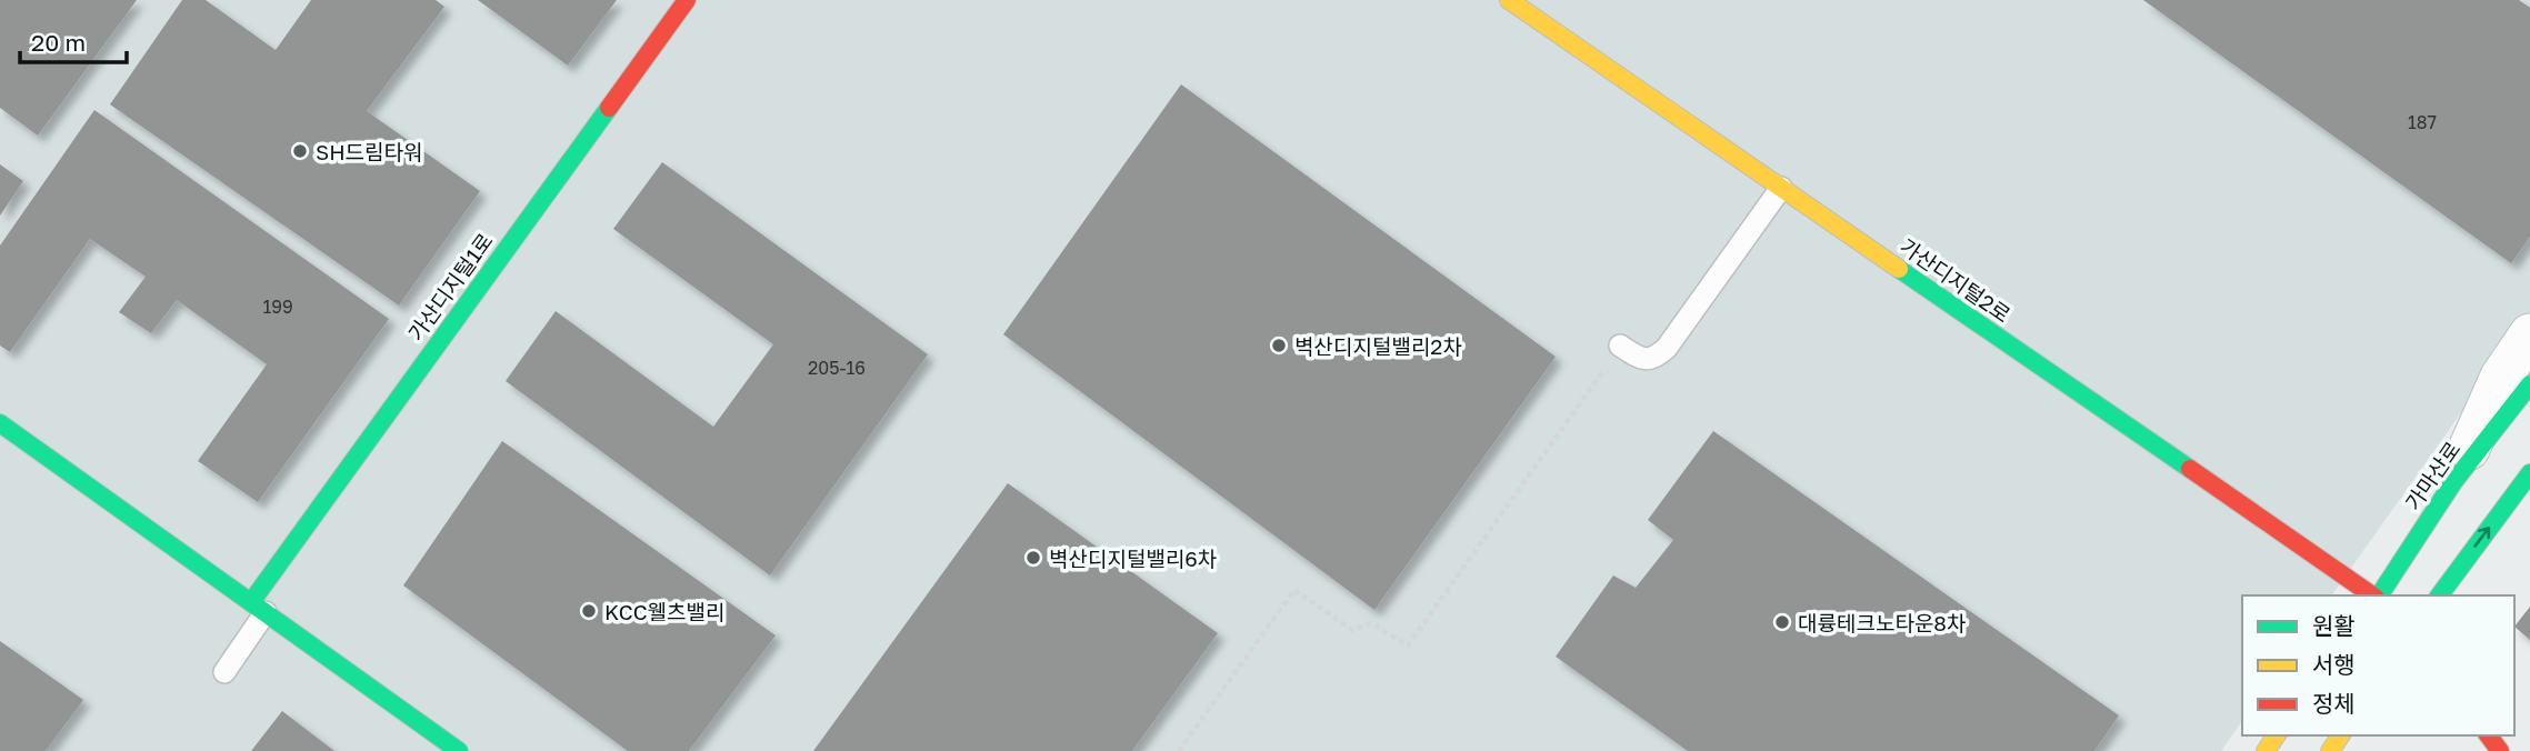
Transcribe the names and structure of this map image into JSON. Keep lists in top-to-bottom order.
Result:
{
  "streets": {
    "street": ["가산디지털2로", "가산디지털1로", "가마산로"]
  },
  "places": [
    "SH드림타워",
    "벽산디지털밸리2차",
    "벽산디지털밸리6차",
    "KCC웰츠밸리",
    "대륭테크노타운8차"
  ],
  "house_numbers": ["187", "199", "205-16"],
  "legend": ["원활", "서행", "정체"],
  "scale_bar": "20 m"
}
